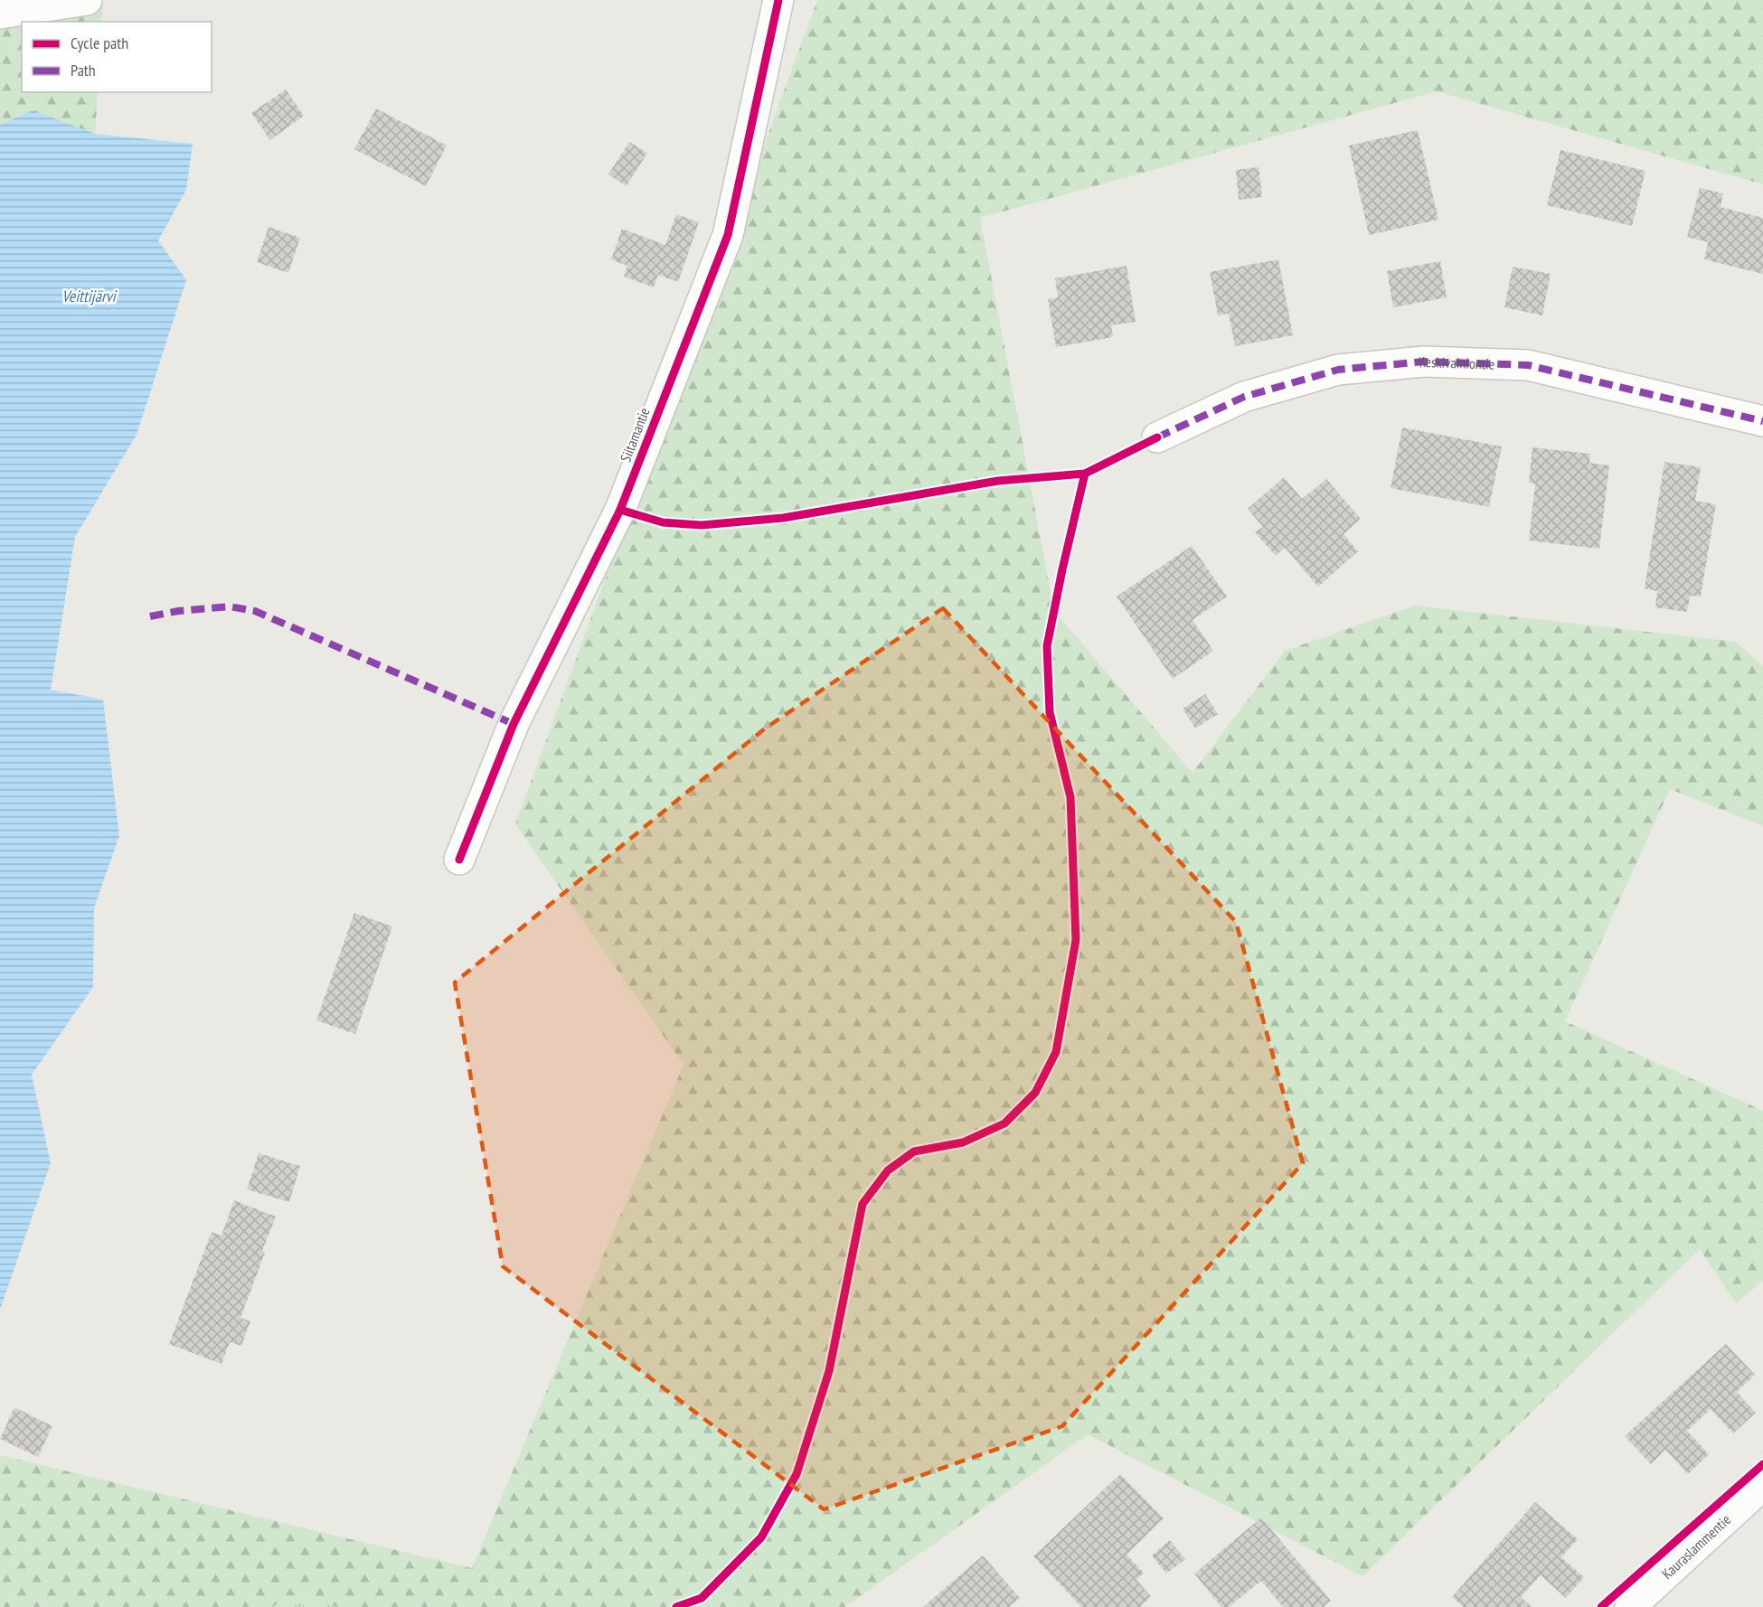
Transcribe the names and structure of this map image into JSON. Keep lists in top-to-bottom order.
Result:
{
  "streets": {
    "street": ["Keskivainiontie", "Siitamantie", "Kauraslammentie"]
  },
  "water": ["Veittijärvi"],
  "legend": ["Cycle path", "Path"]
}
